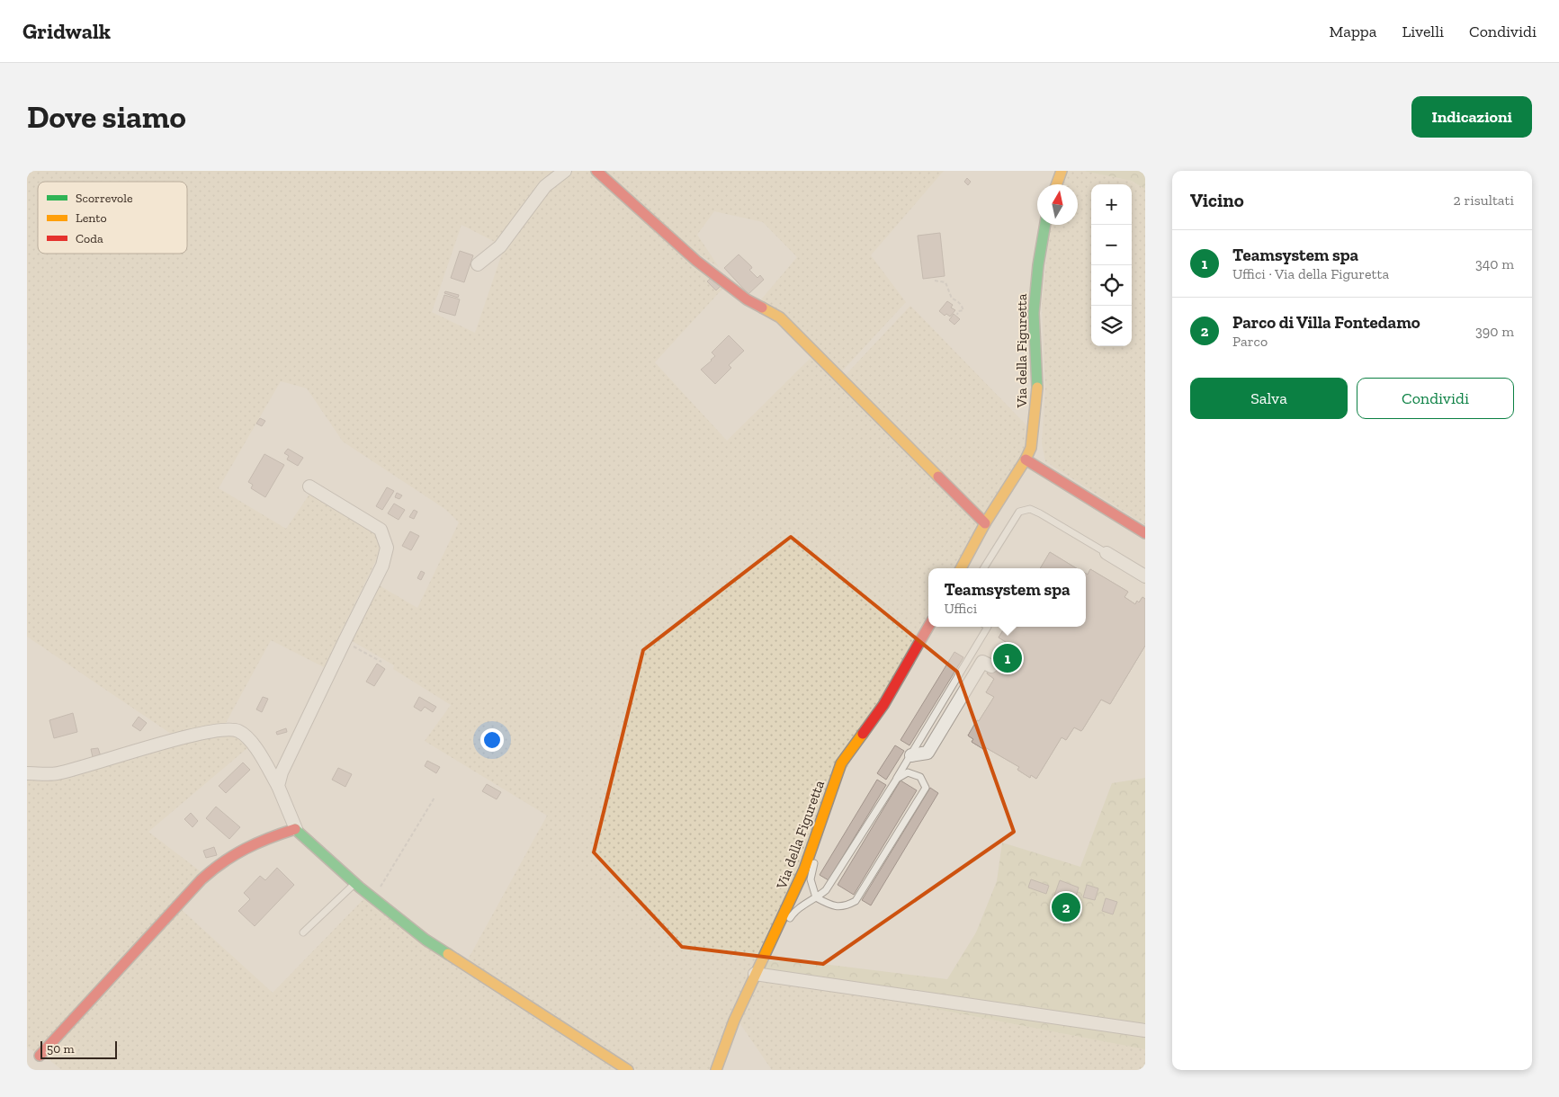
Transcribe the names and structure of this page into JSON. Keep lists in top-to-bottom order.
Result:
{
  "streets": {
    "street": ["Via della Figuretta"]
  },
  "legend": ["Scorrevole", "Lento", "Coda"],
  "scale_bar": "50 m",
  "north": "top",
  "page": {
    "header": "Gridwalk",
    "nav": ["Mappa", "Livelli", "Condividi"],
    "buttons": [
      "Indicazioni",
      ["Salva", "Condividi"]
    ],
    "title": "Dove siamo",
    "heading": ["Vicino", "2 risultati"],
    "map_buttons": ["+", "−"],
    "list": [
      {
        "mark": "1",
        "name": "Teamsystem spa",
        "note": "Uffici · Via della Figuretta",
        "value": "340 m"
      },
      {
        "mark": "2",
        "name": "Parco di Villa Fontedamo",
        "note": "Parco",
        "value": "390 m"
      }
    ],
    "popup": ["Teamsystem spa", "Uffici"],
    "pins": ["1", "2"],
    "scale": "50 m"
  }
}
